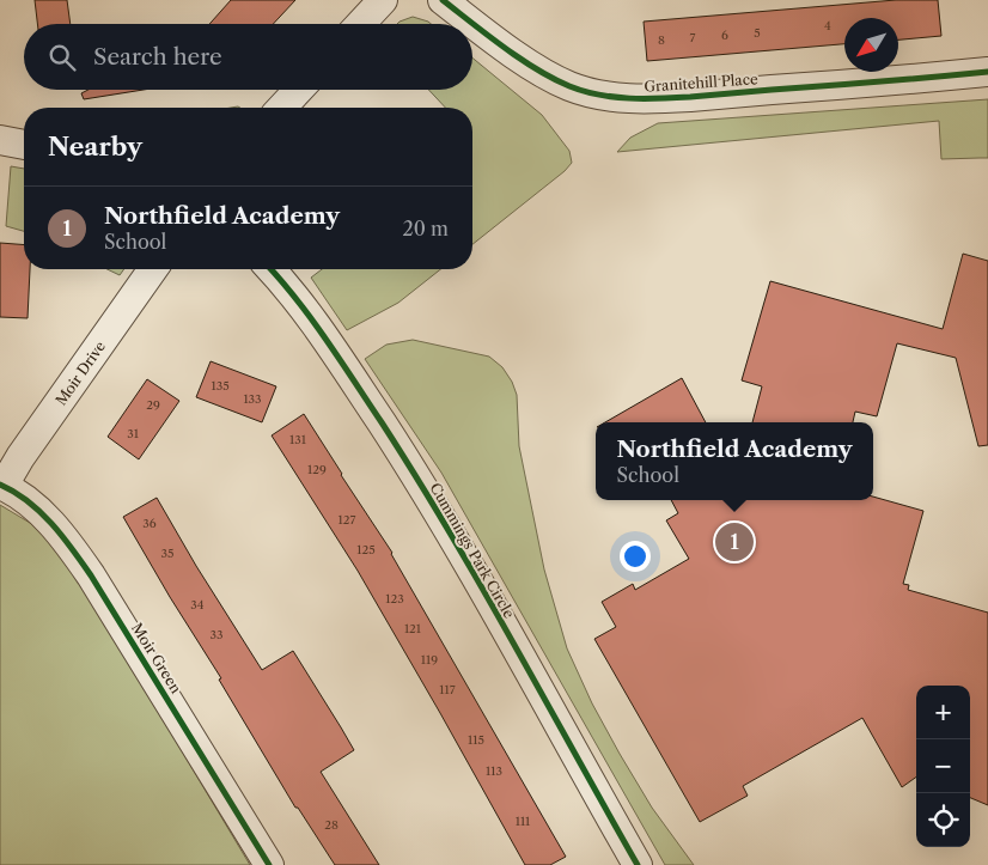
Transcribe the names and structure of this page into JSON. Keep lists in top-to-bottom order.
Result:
{
  "streets": {
    "street": [
      "Granitehill Place",
      "Moir Drive",
      "Cummings Park Circle",
      "Moir Green"
    ]
  },
  "crossings": [
    ["Moir Drive", "Moir Green"]
  ],
  "house_numbers": [
    "4",
    "5",
    "6",
    "7",
    "8",
    "135",
    "133",
    "29",
    "31",
    "131",
    "129",
    "127",
    "36",
    "125",
    "35",
    "123",
    "34",
    "121",
    "33",
    "119",
    "117",
    "115",
    "113",
    "111",
    "28"
  ],
  "north": "bottom left",
  "page": {
    "search": "Search here",
    "heading": "Nearby",
    "list": [
      {
        "mark": "1",
        "name": "Northfield Academy",
        "note": "School",
        "value": "20 m"
      }
    ],
    "popup": ["Northfield Academy", "School"],
    "pins": "1",
    "map_buttons": ["+", "−"]
  }
}
